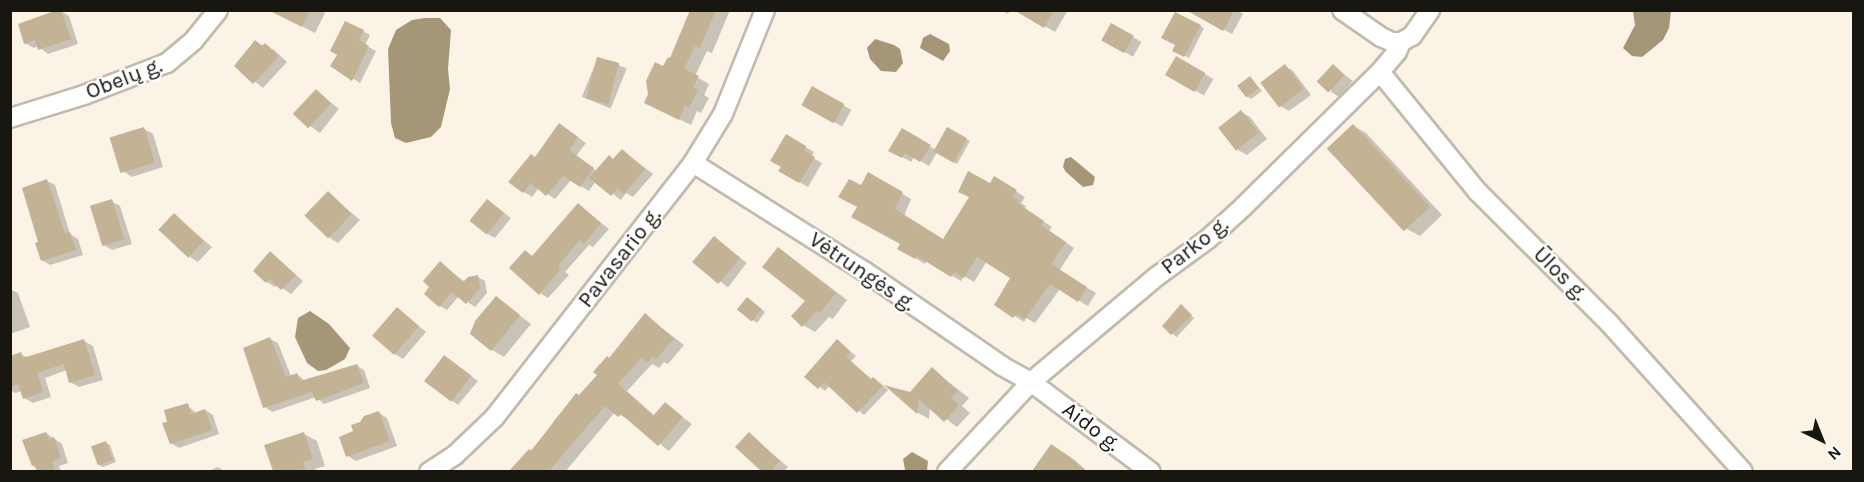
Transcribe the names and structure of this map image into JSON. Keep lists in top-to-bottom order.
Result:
{
  "streets": {
    "street": [
      "Obelų g.",
      "Parko g.",
      "Pavasario g.",
      "Vėtrungės g.",
      "Ūlos g.",
      "Aido g."
    ]
  },
  "crossings": [
    ["Parko g.", "Vėtrungės g."],
    ["Parko g.", "Ūlos g."],
    ["Parko g.", "Aido g."],
    ["Pavasario g.", "Vėtrungės g."],
    ["Vėtrungės g.", "Aido g."]
  ],
  "north": "bottom right"
}
